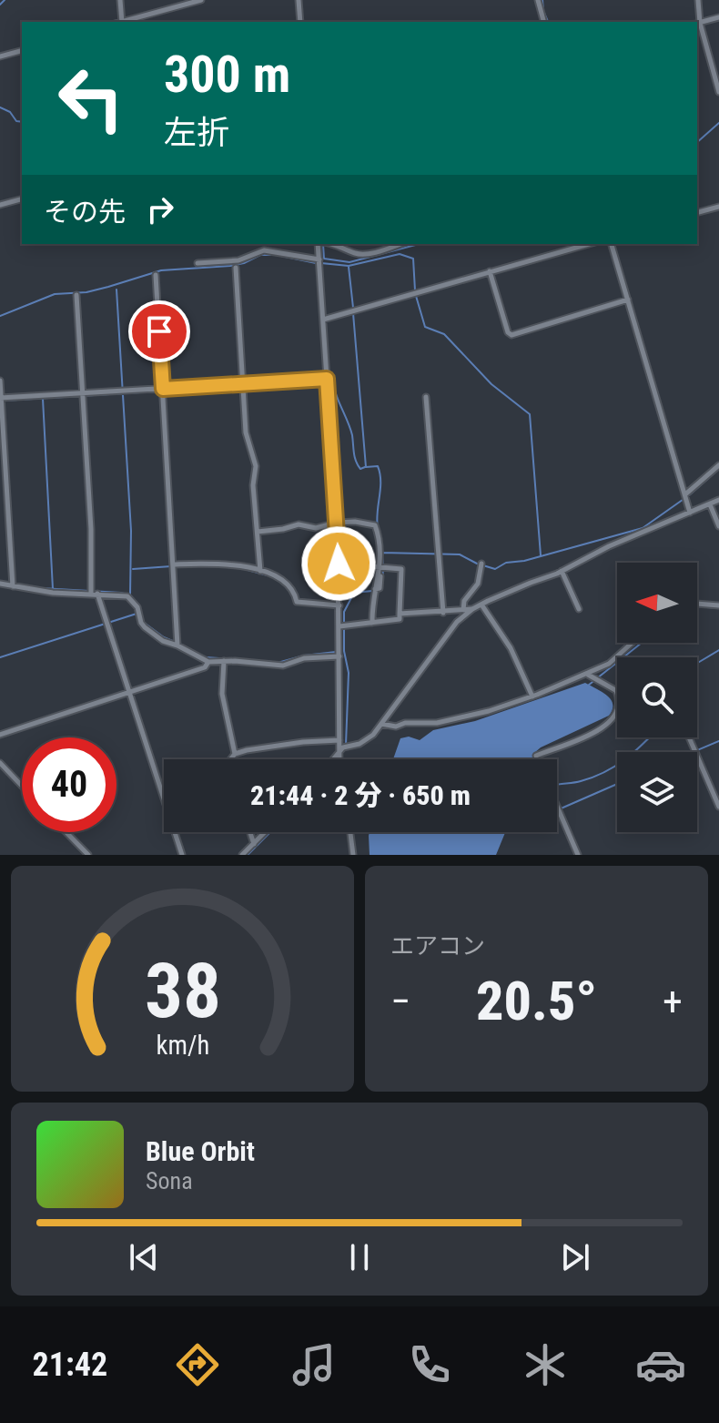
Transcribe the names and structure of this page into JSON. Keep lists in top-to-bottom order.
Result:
{
  "north": "left",
  "page": {
    "turn": ["300 m", "左折"],
    "then": "その先",
    "limit": "40",
    "trip": "21:44 · 2 分 · 650 m",
    "tile": "エアコン",
    "heat": ["−", "20.5°", "+"],
    "song": ["Blue Orbit", "Sona"],
    "tabs": "21:42",
    "gauge": ["38", "km/h"]
  }
}
